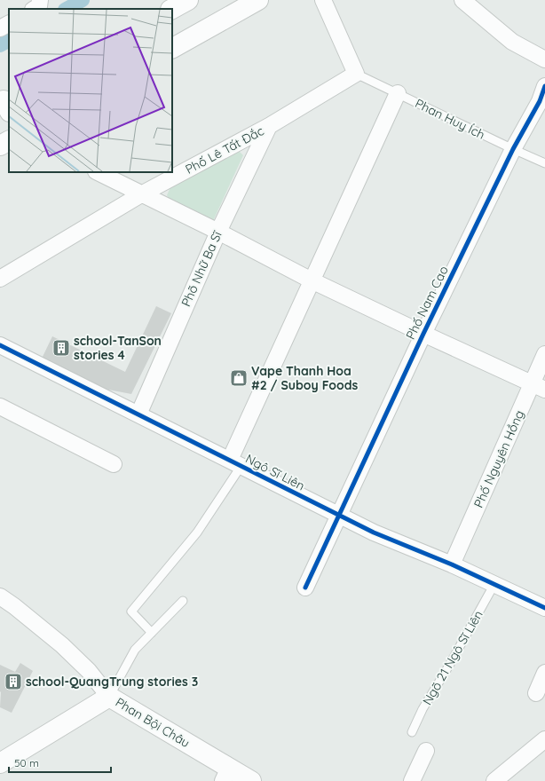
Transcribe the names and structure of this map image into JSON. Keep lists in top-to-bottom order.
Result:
{
  "streets": {
    "street": [
      "Phố Lê Tất Đắc",
      "Phõ Nhữ Ba Sĩ",
      "Phố Nam Cao",
      "Phố Nguyên Hồng",
      "Ngô Sĩ Liên",
      "Phan Bội Châu"
    ],
    "lane": ["Phan Huy Ích", "Ngõ 21 Ngô Sĩ Liên"]
  },
  "crossings": [
    ["Phan Huy Ích", "Phố Lê Tất Đắc"],
    ["Phan Huy Ích", "Phố Nam Cao"],
    ["Phố Lê Tất Đắc", "Phõ Nhữ Ba Sĩ"],
    ["Phõ Nhữ Ba Sĩ", "Ngô Sĩ Liên"],
    ["Phố Nam Cao", "Ngô Sĩ Liên"],
    ["Phố Nguyên Hồng", "Ngô Sĩ Liên"],
    ["Ngô Sĩ Liên", "Ngõ 21 Ngô Sĩ Liên"]
  ],
  "places": {
    "building": ["school-TanSon stories 4", "school-QuangTrung stories 3"],
    "shop": ["Vape Thanh Hoa #2 / Suboy Foods"]
  },
  "scale_bar": "50 m"
}
